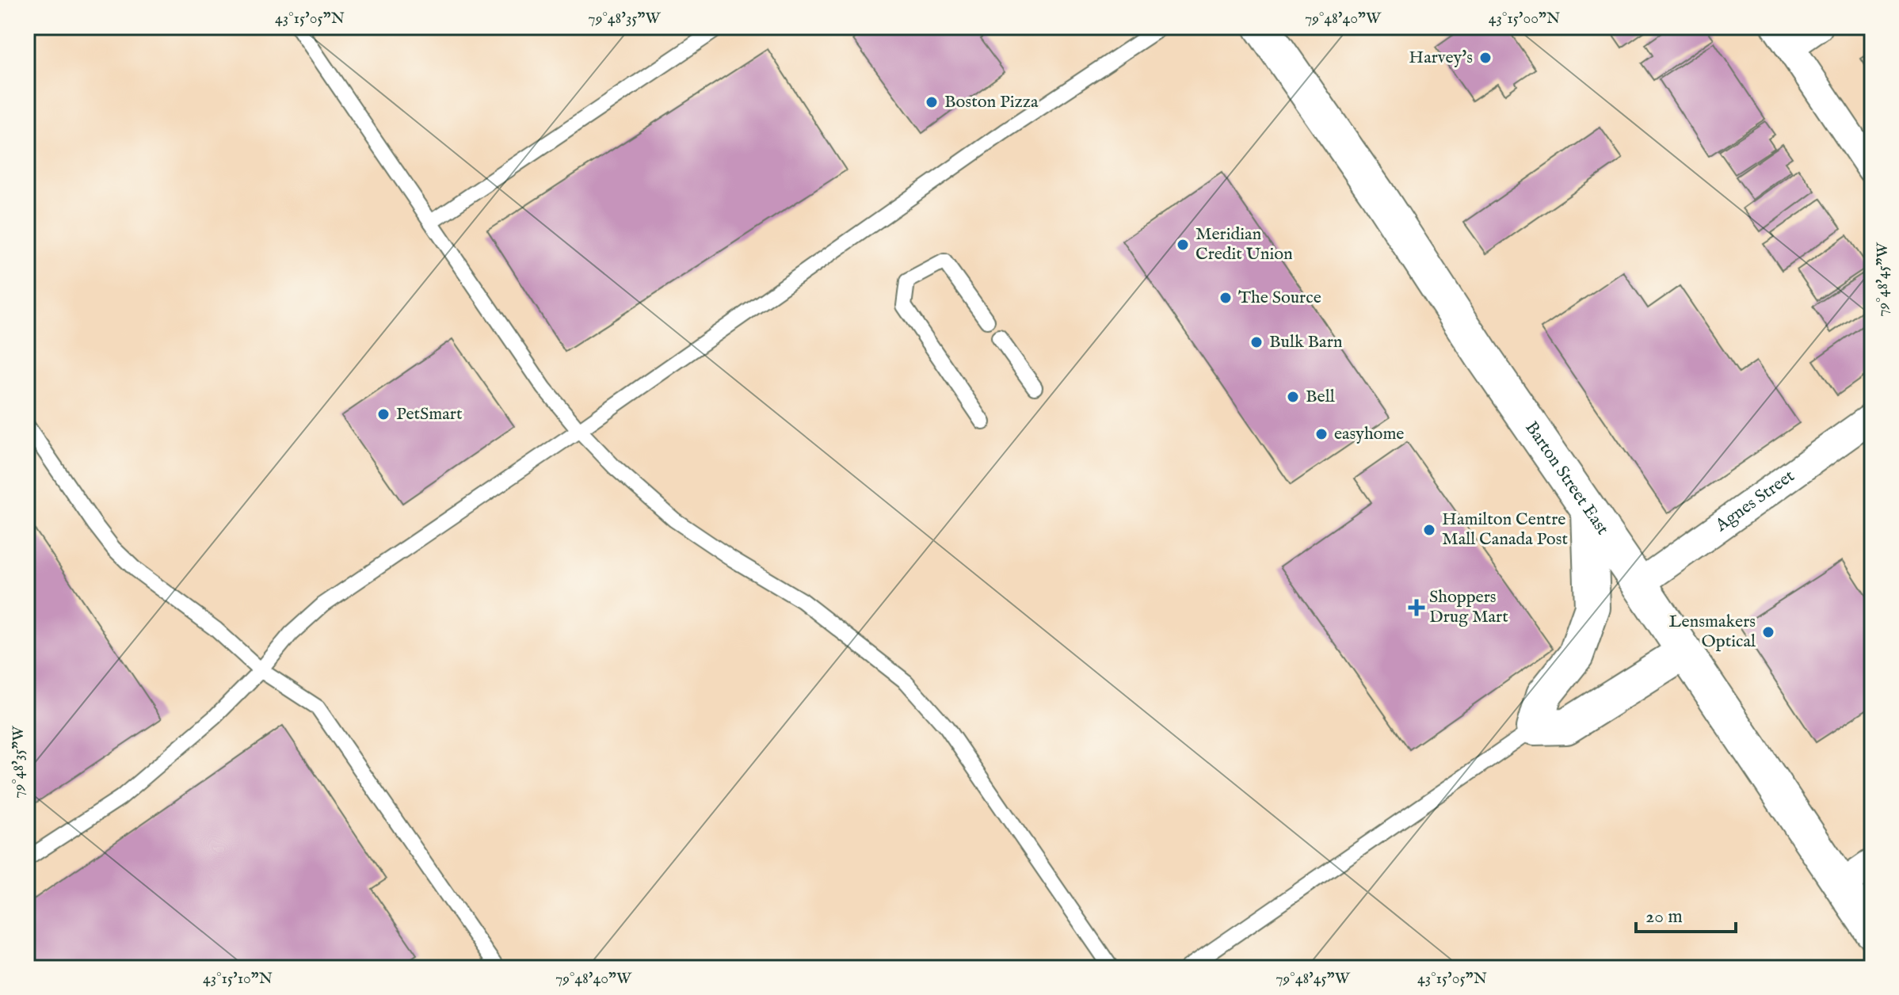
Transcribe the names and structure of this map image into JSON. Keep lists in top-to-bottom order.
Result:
{
  "streets": {
    "main road": ["Barton Street East"],
    "street": ["Agnes Street"]
  },
  "crossings": [
    ["Barton Street East", "Agnes Street"]
  ],
  "places": {
    "other": [
      "Harvey's",
      "Boston Pizza",
      "Meridian Credit Union",
      "The Source",
      "Bulk Barn",
      "Bell",
      "PetSmart",
      "easyhome",
      "Hamilton Centre Mall Canada Post",
      "Lensmakers Optical"
    ],
    "health": ["Shoppers Drug Mart"]
  },
  "scale_bar": "20 m",
  "coordinates": [
    "43°15'05\"N",
    "79°48'35\"W",
    "79°48'40\"W",
    "43°15'00\"N",
    "79°48'45\"W",
    "43°15'10\"N"
  ]
}
